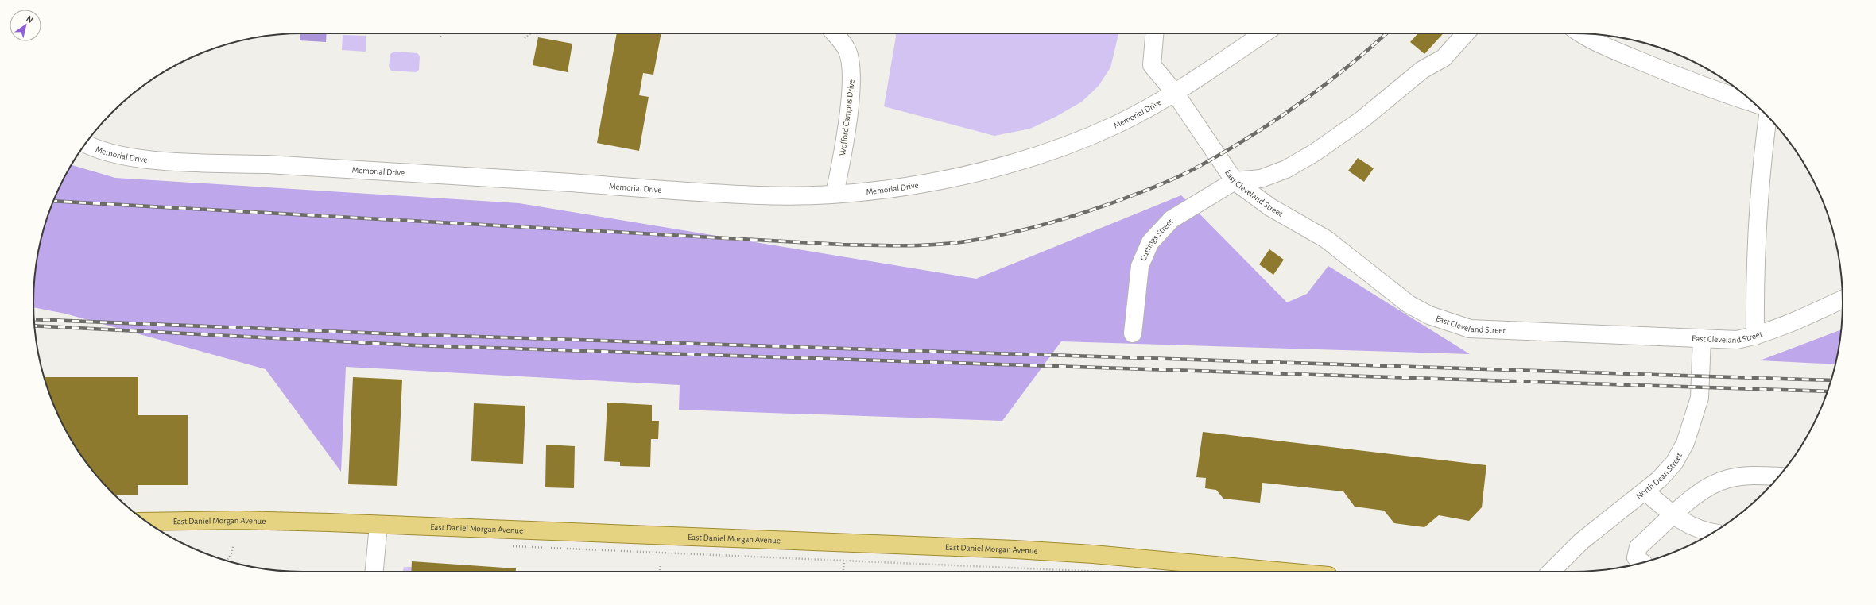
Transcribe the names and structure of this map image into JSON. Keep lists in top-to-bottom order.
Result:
{
  "streets": {
    "main road": ["East Daniel Morgan Avenue"],
    "street": [
      "Memorial Drive",
      "Wofford Campus Drive",
      "East Cleveland Street",
      "Cuttings Street",
      "North Dean Street"
    ]
  },
  "crossings": [
    ["Memorial Drive", "Wofford Campus Drive"],
    ["Memorial Drive", "East Cleveland Street"],
    ["East Cleveland Street", "Cuttings Street"],
    ["East Cleveland Street", "North Dean Street"]
  ],
  "north": "top right"
}
